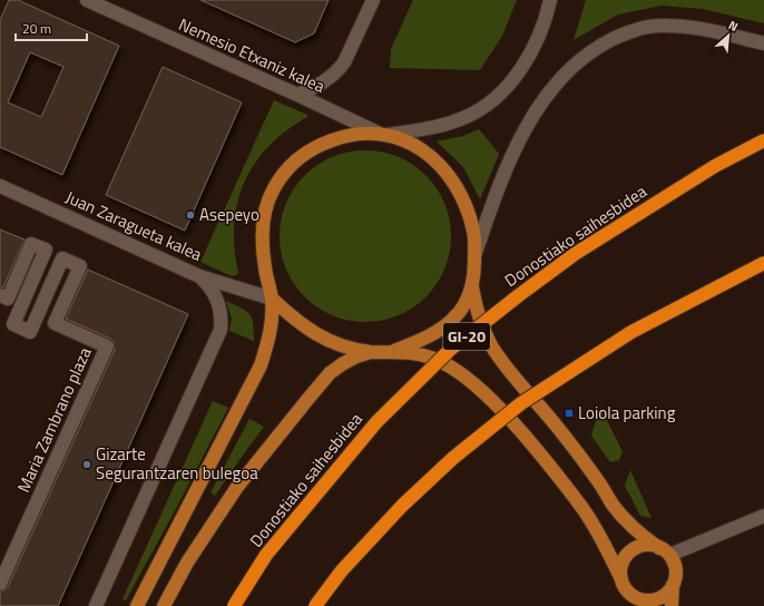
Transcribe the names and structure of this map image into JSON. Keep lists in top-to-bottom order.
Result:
{
  "streets": {
    "highway": ["Donostiako saihesbidea", "GI-20"],
    "street": ["Nemesio Etxaniz kalea", "Juan Zaragueta kalea", "Maria Zambrano plaza"]
  },
  "places": {
    "other": ["Asepeyo", "Gizarte Segurantzaren bulegoa"],
    "transit": ["Loiola parking"]
  },
  "scale_bar": "20 m",
  "north": "top right"
}
